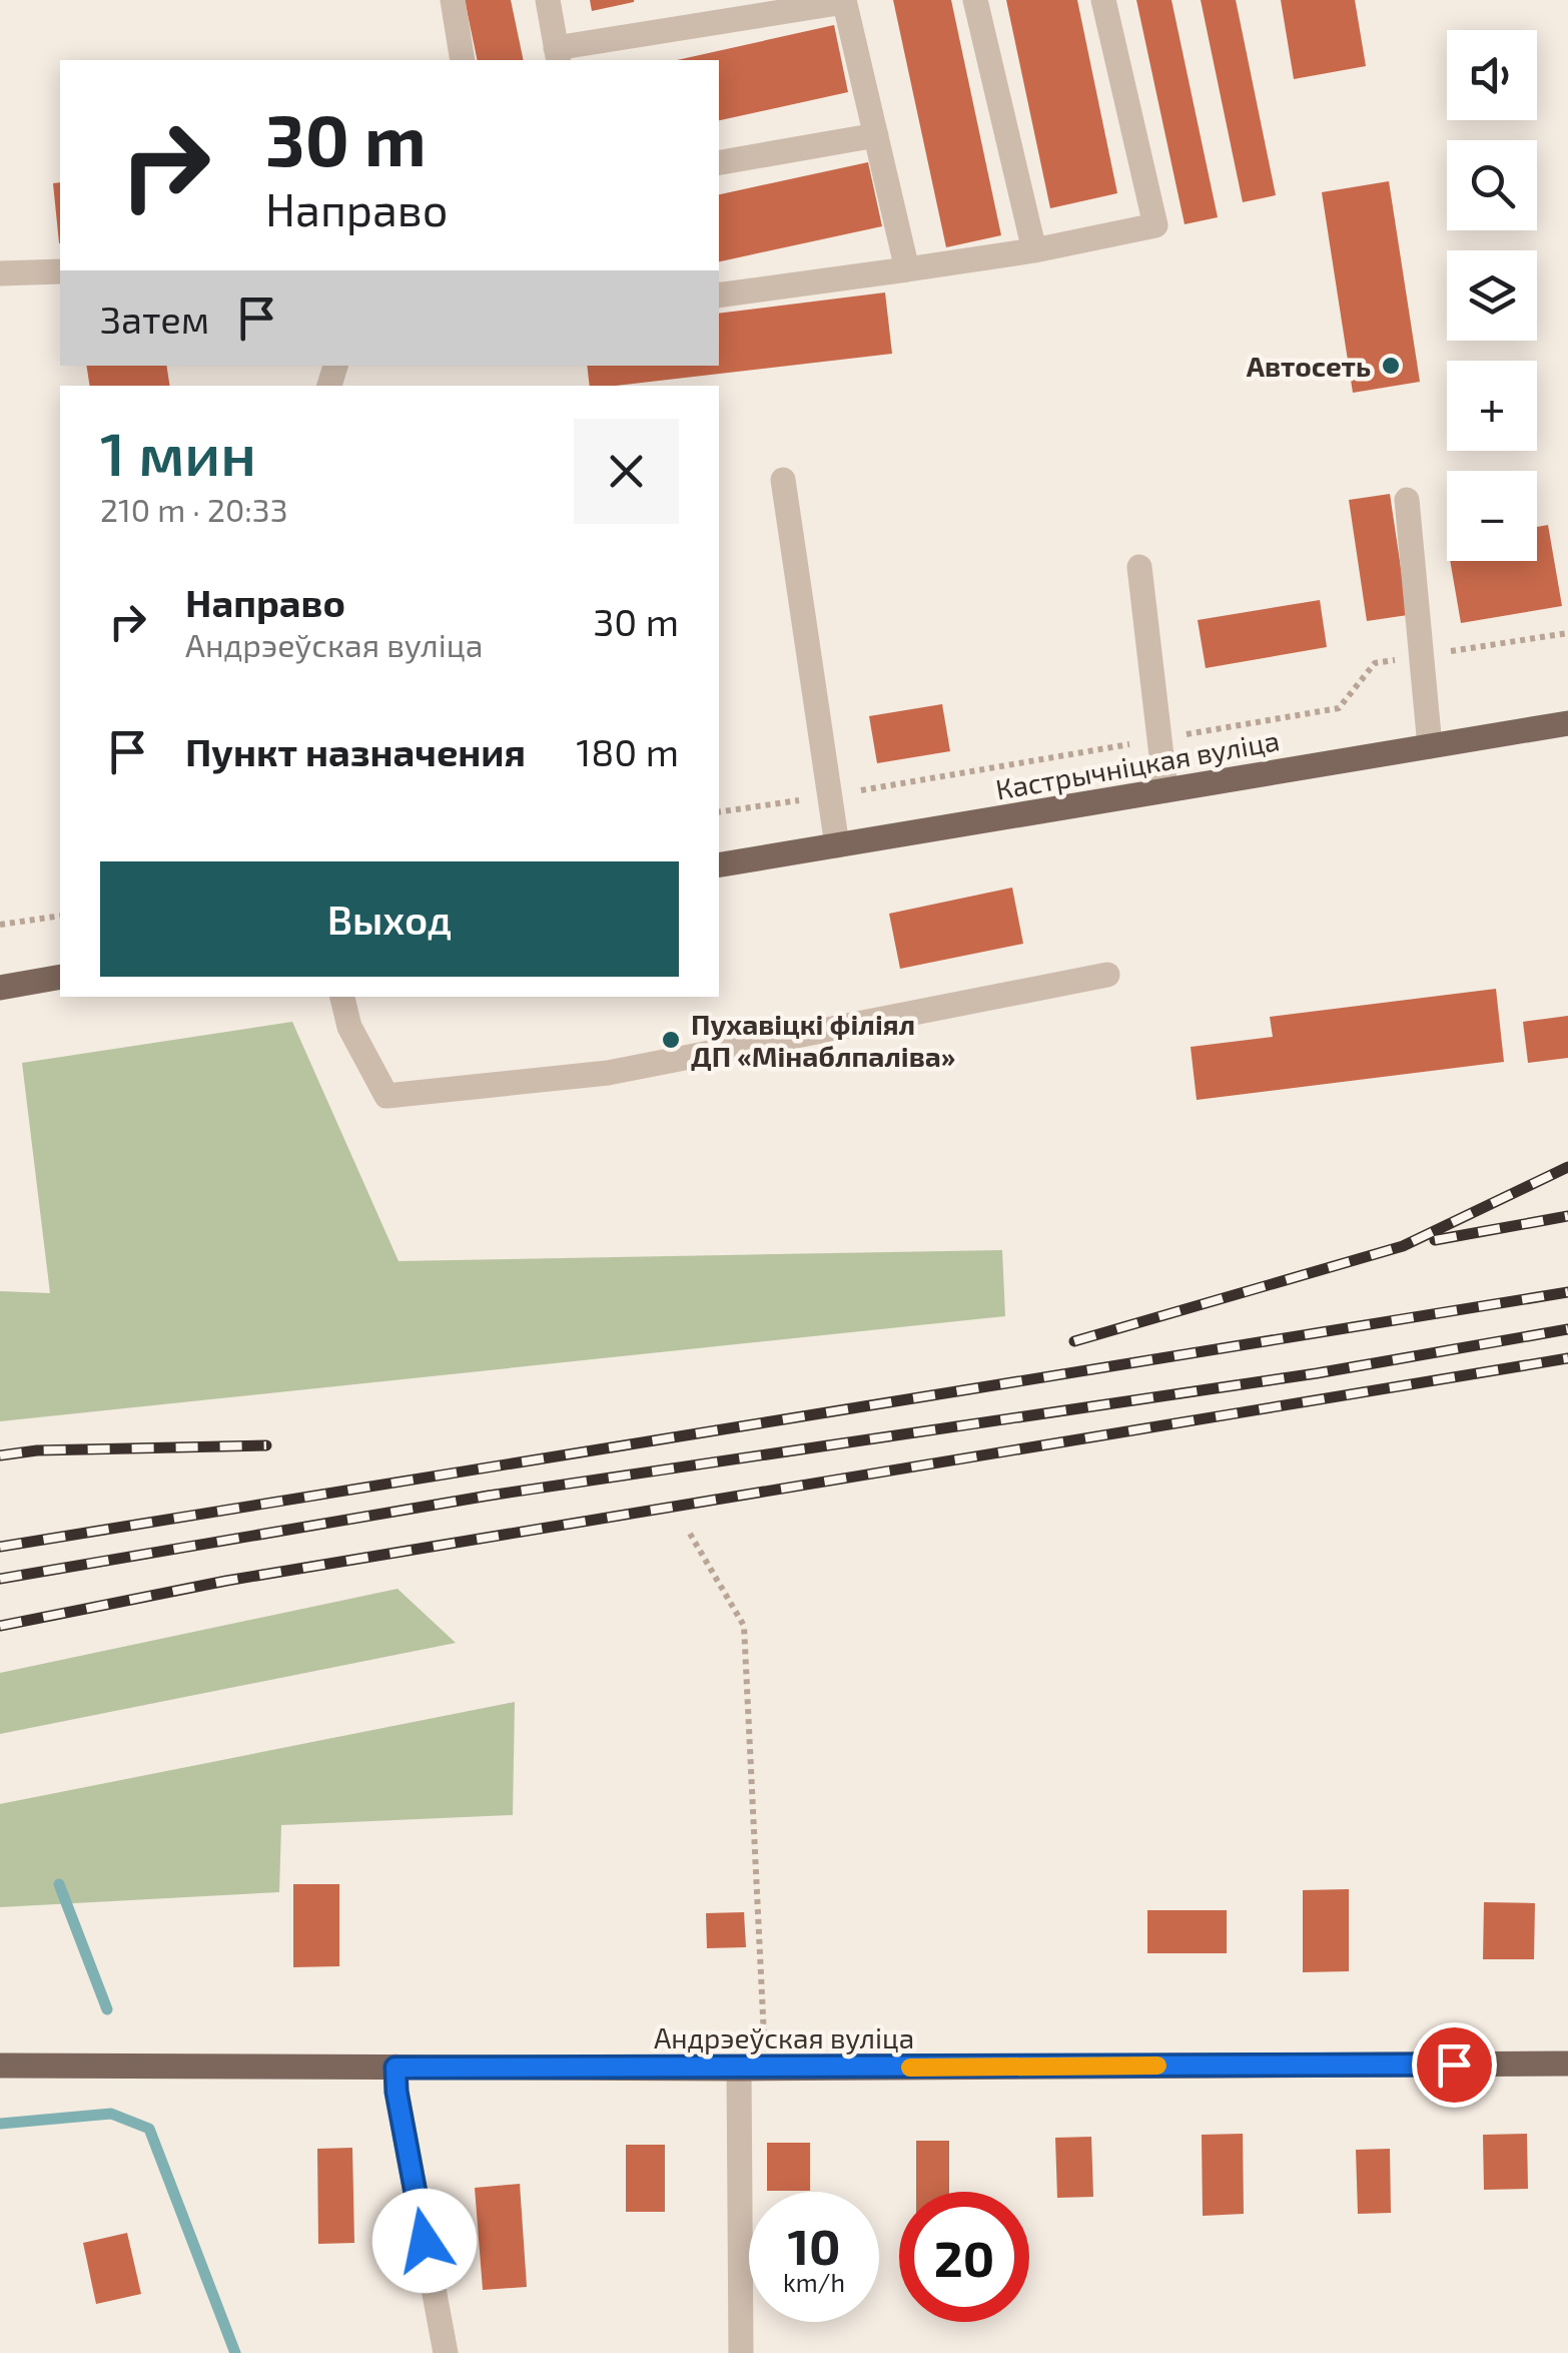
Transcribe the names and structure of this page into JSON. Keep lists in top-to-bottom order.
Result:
{
  "streets": {
    "main road": ["Кастрычніцкая вуліца", "Андрэеўская вуліца"]
  },
  "places": ["Автосеть", "Пухавіцкі філіял ДП «Мінаблпаліва»"],
  "page": {
    "map_buttons": ["+", "−"],
    "turn": ["30 m", "Направо"],
    "then": "Затем",
    "heading": ["1 мин", "210 m · 20:33"],
    "list": [
      {
        "name": "Направо",
        "note": "Андрэеўская вуліца",
        "value": "30 m"
      },
      {
        "name": "Пункт назначения",
        "value": "180 m"
      }
    ],
    "buttons": "Выход",
    "speed": "10 km/h",
    "limit": "20"
  }
}
